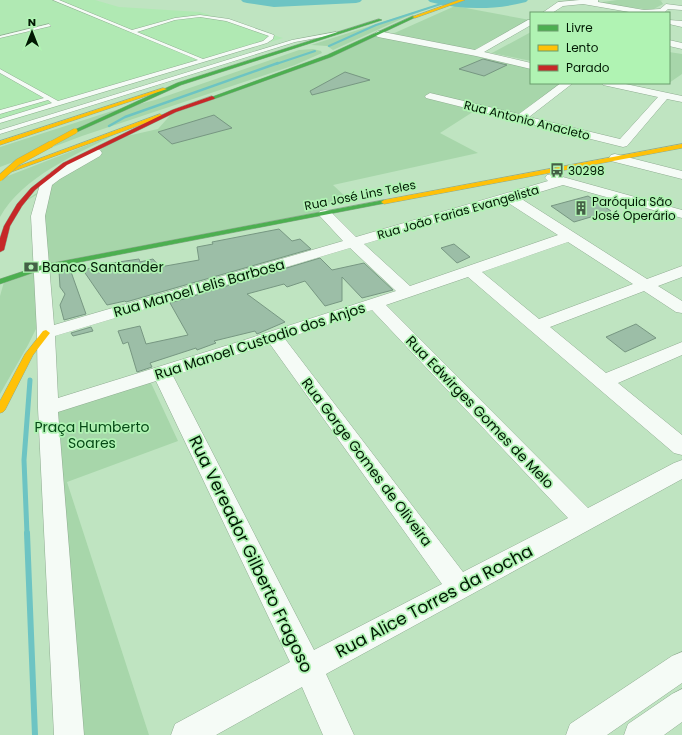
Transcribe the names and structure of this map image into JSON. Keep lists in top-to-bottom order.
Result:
{
  "streets": {
    "main road": ["Rua José Lins Teles"],
    "street": [
      "Rua Antonio Anacleto",
      "Rua João Farias Evangelista",
      "Rua Manoel Lelis Barbosa",
      "Rua Manoel Custodio dos Anjos",
      "Rua Edwirges Gomes de Melo",
      "Rua Gorge Gomes de Oliveira",
      "Rua Vereador Gilberto Fragoso",
      "Rua Alice Torres da Rocha"
    ]
  },
  "crossings": [
    ["Rua João Farias Evangelista", "Rua Manoel Lelis Barbosa"],
    ["Rua Manoel Custodio dos Anjos", "Rua Edwirges Gomes de Melo"],
    ["Rua Manoel Custodio dos Anjos", "Rua Gorge Gomes de Oliveira"],
    ["Rua Manoel Custodio dos Anjos", "Rua Vereador Gilberto Fragoso"],
    ["Rua Edwirges Gomes de Melo", "Rua Alice Torres da Rocha"],
    ["Rua Gorge Gomes de Oliveira", "Rua Alice Torres da Rocha"],
    ["Rua Vereador Gilberto Fragoso", "Rua Alice Torres da Rocha"]
  ],
  "parks": ["Praça Humberto Soares"],
  "places": {
    "bus stop": ["30298"],
    "building": ["Paróquia São José Operário"],
    "bank": ["Banco Santander"]
  },
  "legend": ["Livre", "Lento", "Parado"],
  "north": "top"
}
